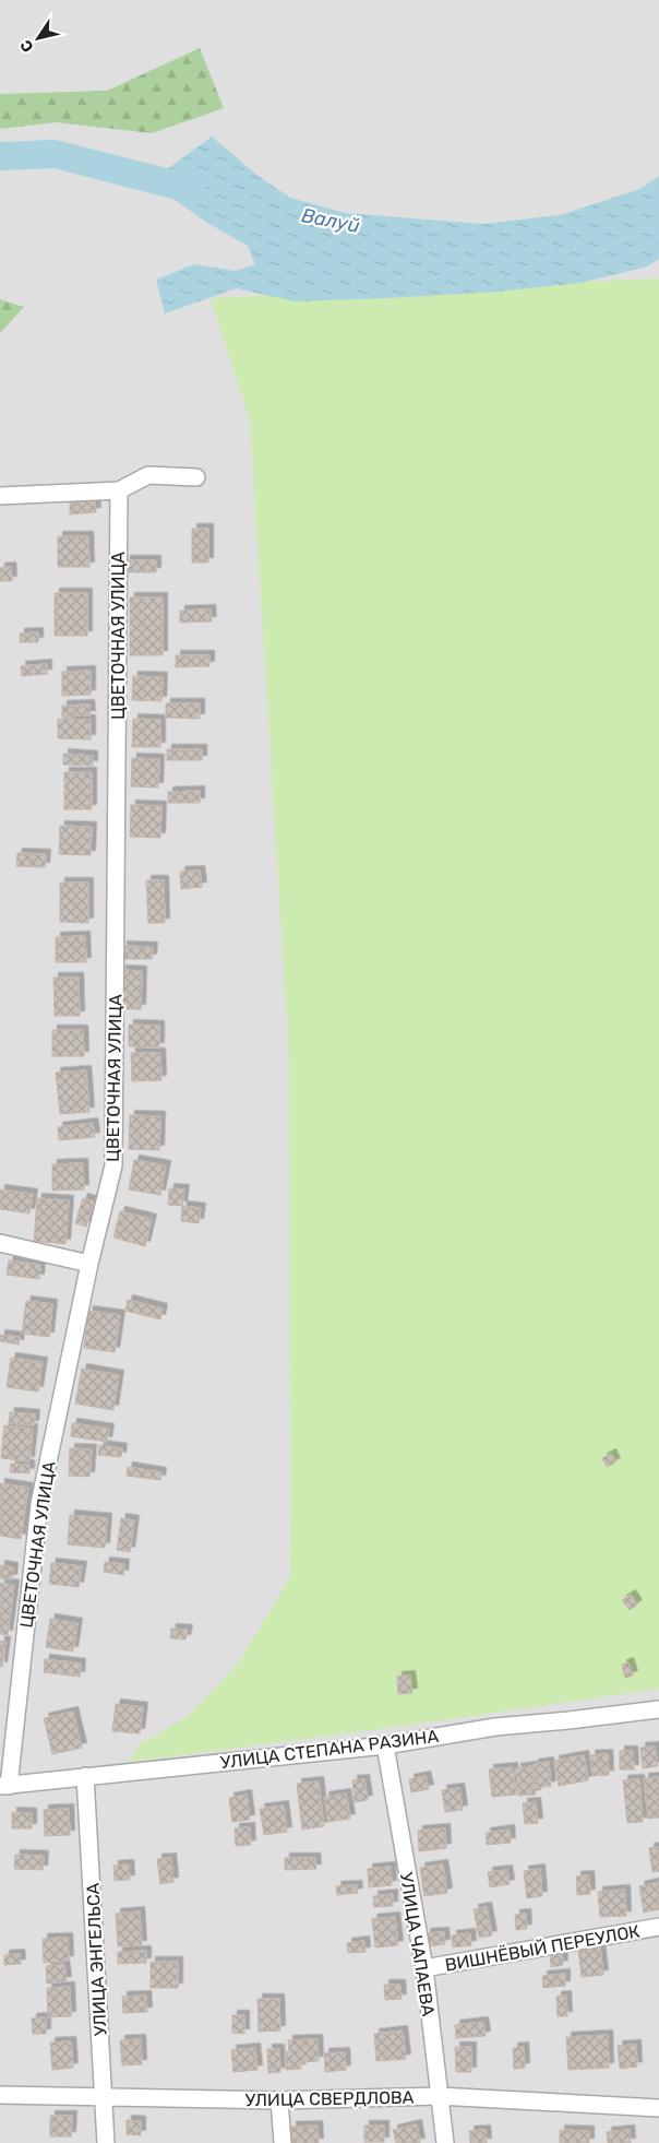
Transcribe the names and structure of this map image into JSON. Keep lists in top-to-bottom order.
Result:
{
  "streets": {
    "street": [
      "ЦВЕТОЧНАЯ УЛИЦА",
      "УЛИЦА СТЕПАНА РАЗИНА",
      "УЛИЦА ЧАПАЕВА",
      "ВИШНЁВЫЙ ПЕРЕУЛОК",
      "УЛИЦА ЭНГЕЛЬСА",
      "УЛИЦА СВЕРДЛОВА"
    ]
  },
  "crossings": [
    ["ЦВЕТОЧНАЯ УЛИЦА", "УЛИЦА СТЕПАНА РАЗИНА"],
    ["УЛИЦА СТЕПАНА РАЗИНА", "УЛИЦА ЧАПАЕВА"],
    ["УЛИЦА СТЕПАНА РАЗИНА", "УЛИЦА ЭНГЕЛЬСА"],
    ["УЛИЦА ЧАПАЕВА", "ВИШНЁВЫЙ ПЕРЕУЛОК"],
    ["УЛИЦА ЧАПАЕВА", "УЛИЦА СВЕРДЛОВА"],
    ["УЛИЦА ЭНГЕЛЬСА", "УЛИЦА СВЕРДЛОВА"]
  ],
  "water": ["Валуй"],
  "north": "bottom left"
}
